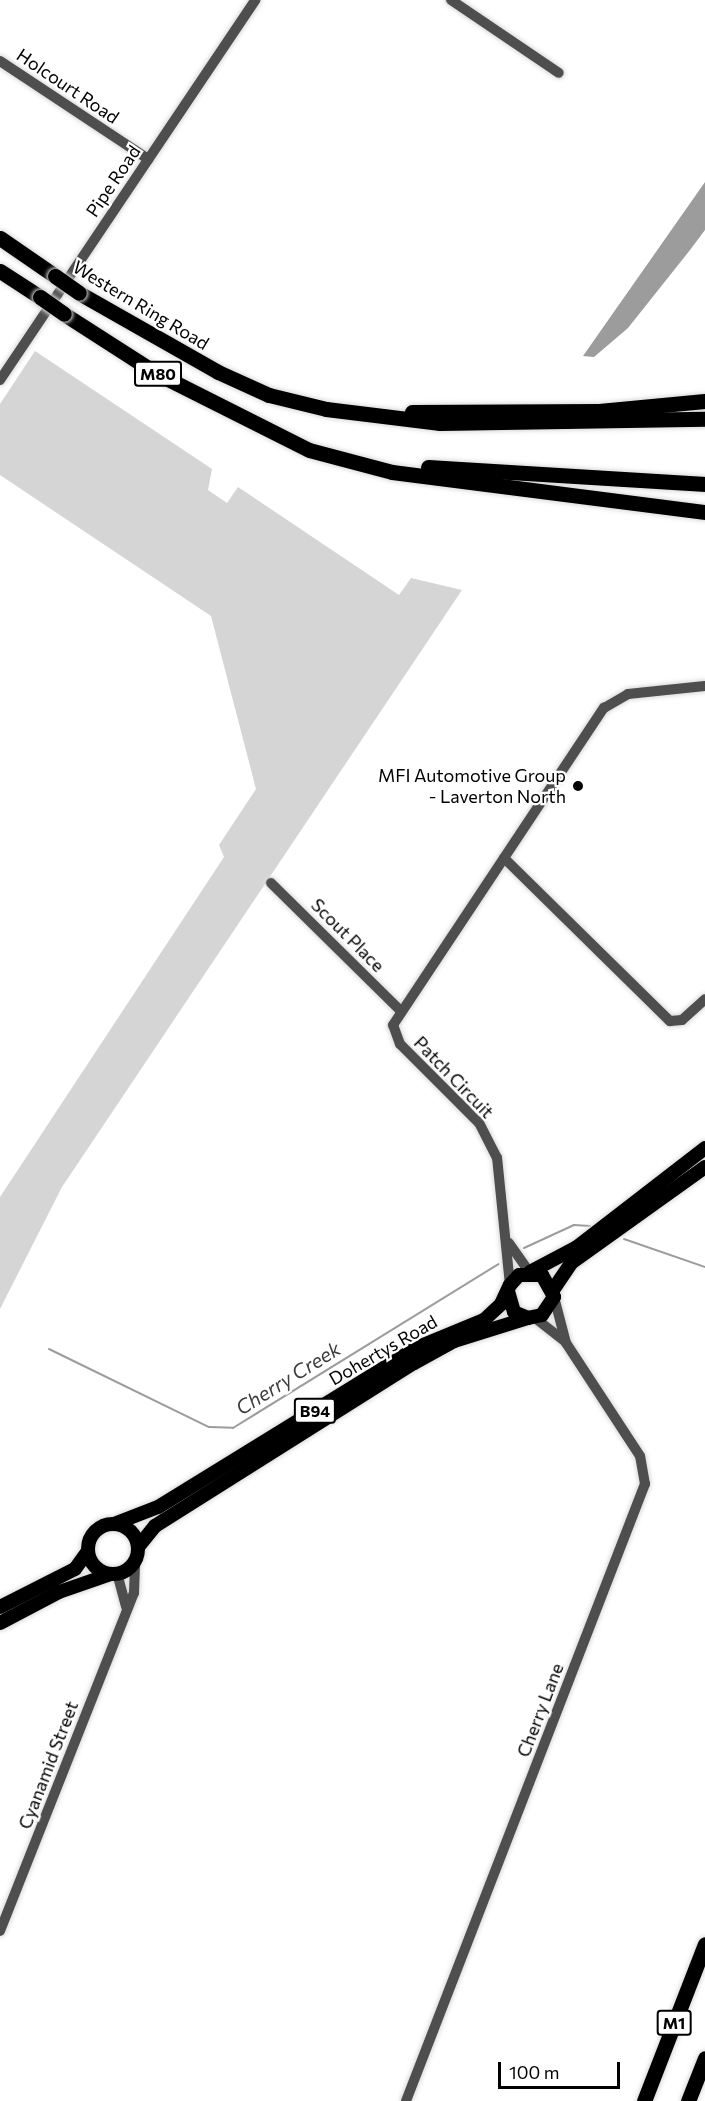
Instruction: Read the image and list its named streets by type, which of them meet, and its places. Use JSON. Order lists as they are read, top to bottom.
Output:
{
  "streets": {
    "highway": ["Western Ring Road", "M80", "M1"],
    "main road": ["Dohertys Road", "B94"],
    "street": [
      "Holcourt Road",
      "Pipe Road",
      "Scout Place",
      "Patch Circuit",
      "Cherry Lane",
      "Cyanamid Street"
    ]
  },
  "crossings": [
    ["Holcourt Road", "Pipe Road"],
    ["Scout Place", "Patch Circuit"],
    ["Patch Circuit", "Dohertys Road"],
    ["Patch Circuit", "B94"],
    ["Patch Circuit", "Cherry Lane"],
    ["Dohertys Road", "B94"],
    ["Dohertys Road", "Cherry Lane"],
    ["Dohertys Road", "Cyanamid Street"],
    ["B94", "Cherry Lane"],
    ["B94", "Cyanamid Street"]
  ],
  "water": ["Cherry Creek"],
  "places": ["MFI Automotive Group - Laverton North"],
  "scale_bar": "100 m"
}
